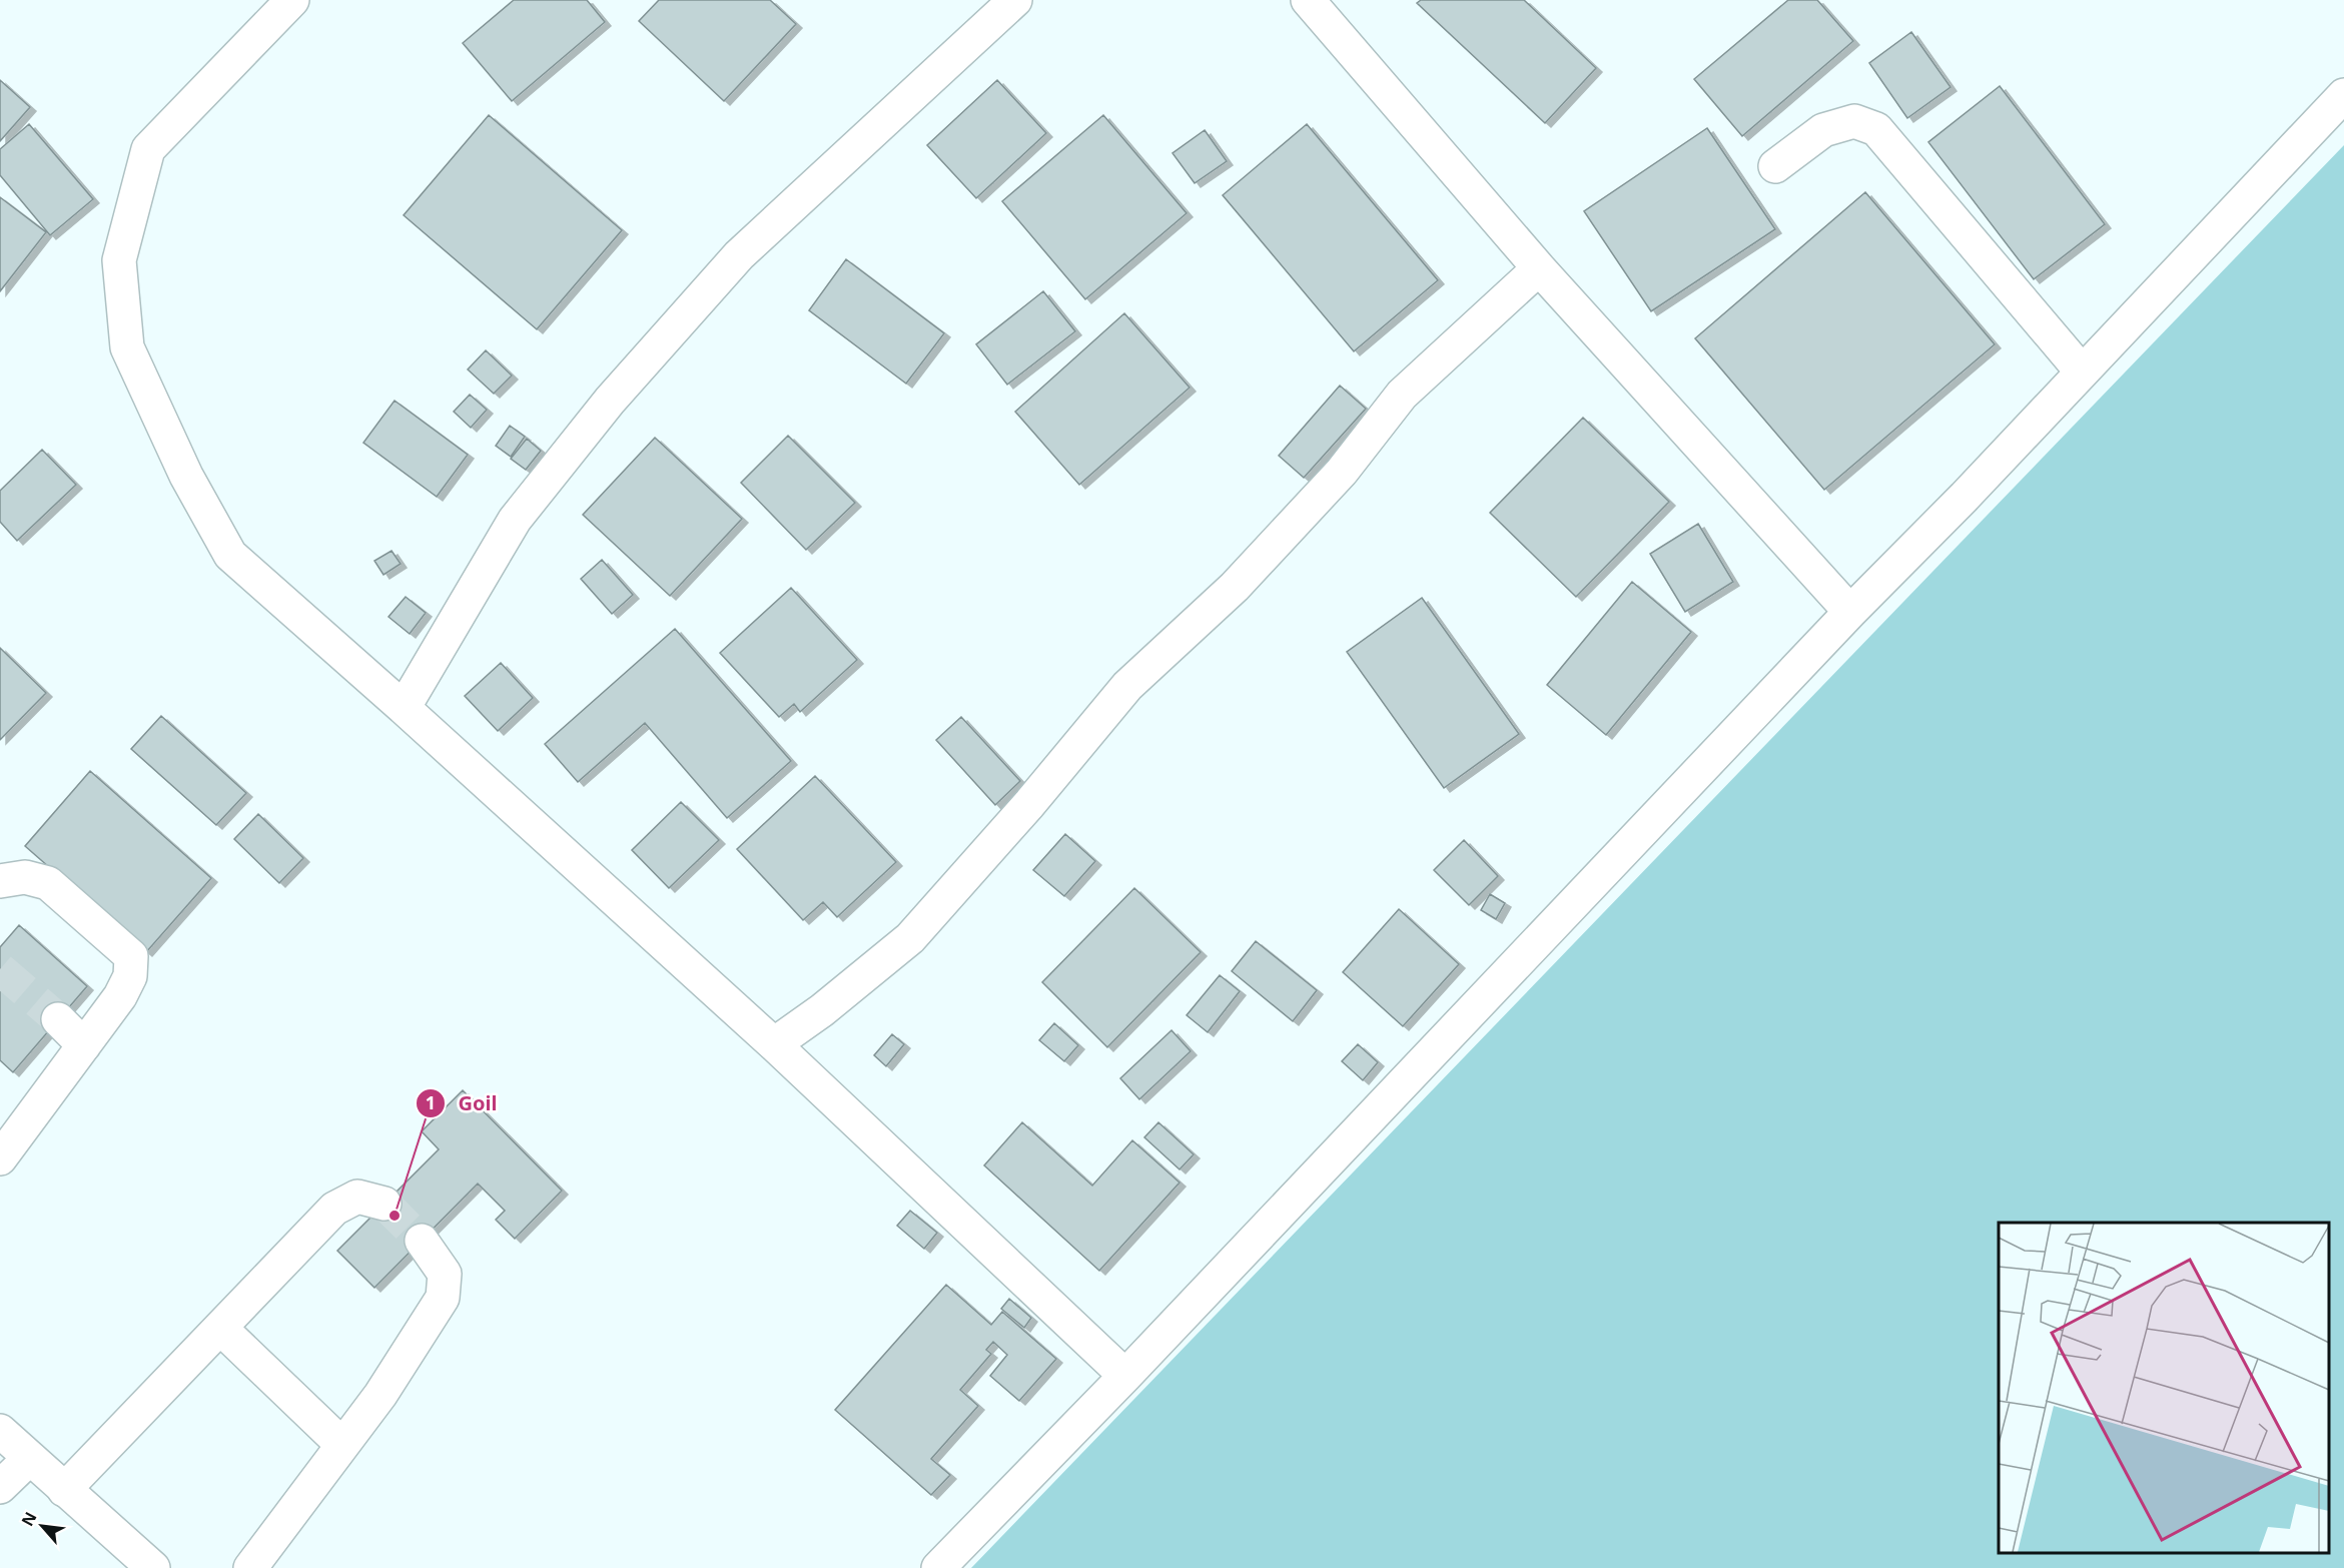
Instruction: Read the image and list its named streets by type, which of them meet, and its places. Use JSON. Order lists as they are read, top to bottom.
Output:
{
  "places": ["Goil"],
  "north": "top left"
}
